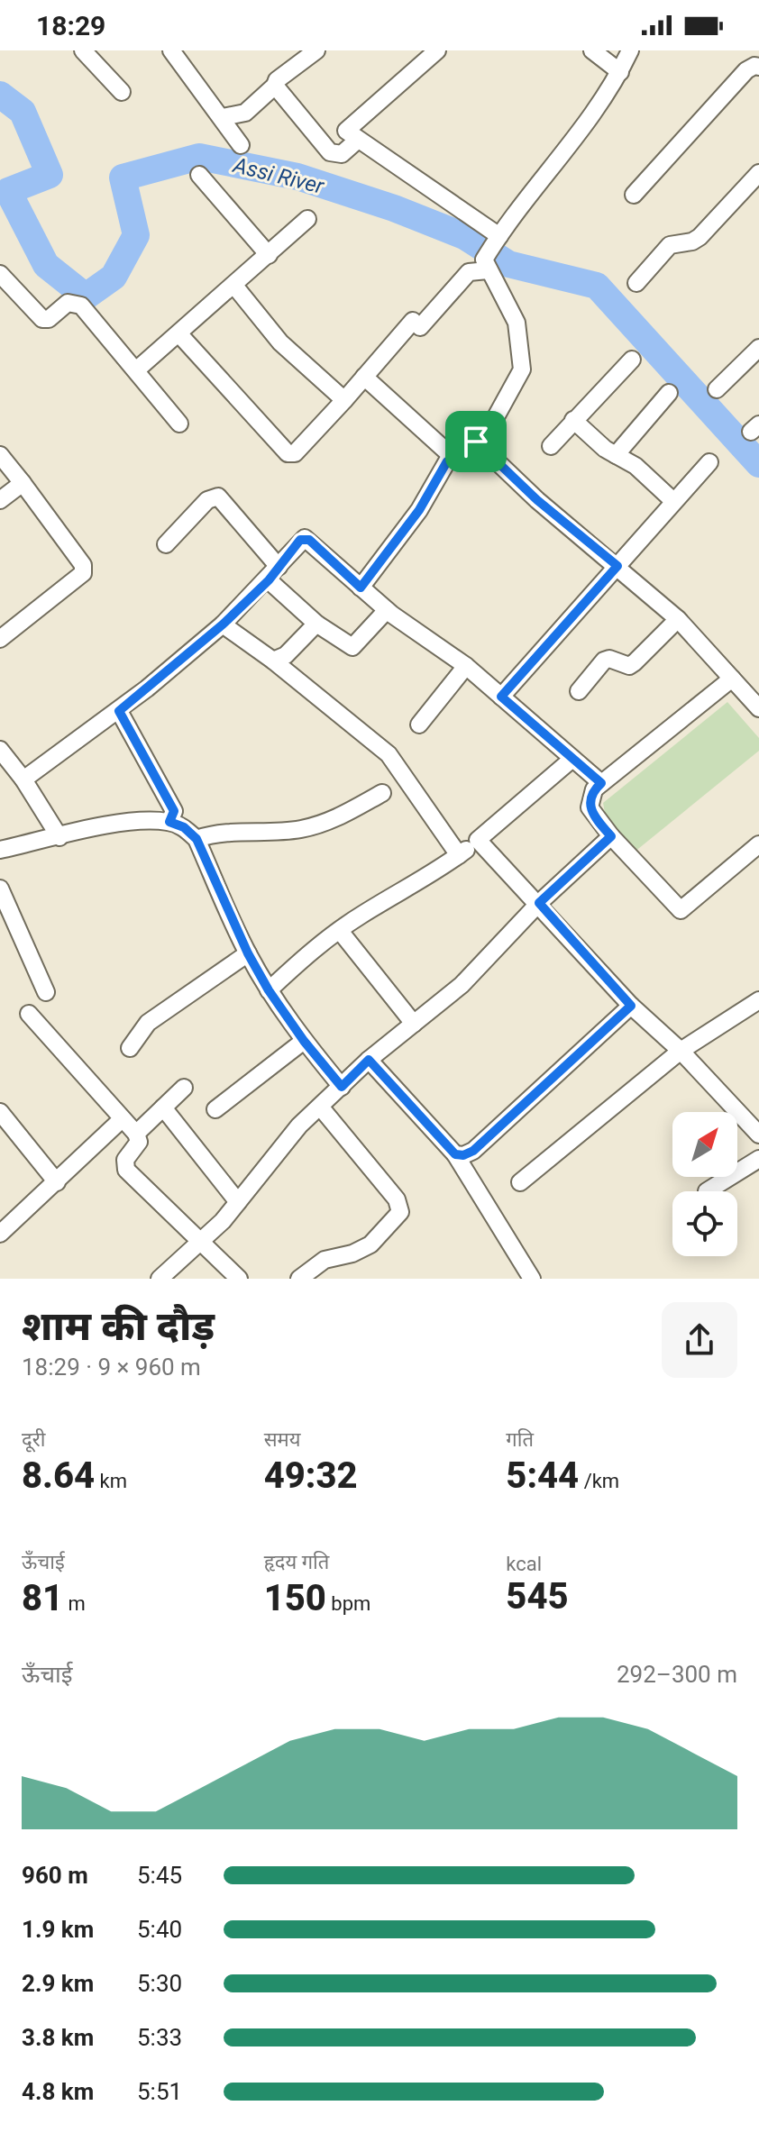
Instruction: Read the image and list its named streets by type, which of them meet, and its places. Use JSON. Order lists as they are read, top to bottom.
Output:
{
  "water": ["Assi River"],
  "north": "top right",
  "page": {
    "status": "18:29",
    "heading": ["शाम की दौड़", "18:29 · 9 × 960 m"],
    "stats": [
      ["दूरी", "8.64 km"],
      ["समय", "49:32"],
      ["गति", "5:44 /km"],
      ["ऊँचाई", "81 m"],
      ["हृदय गति", "150 bpm"],
      ["kcal", "545"]
    ],
    "chart": ["ऊँचाई", "292–300 m"],
    "list": [
      {
        "name": "960 m",
        "note": "5:45"
      },
      {
        "name": "1.9 km",
        "note": "5:40"
      },
      {
        "name": "2.9 km",
        "note": "5:30"
      },
      {
        "name": "3.8 km",
        "note": "5:33"
      },
      {
        "name": "4.8 km",
        "note": "5:51"
      }
    ]
  }
}
